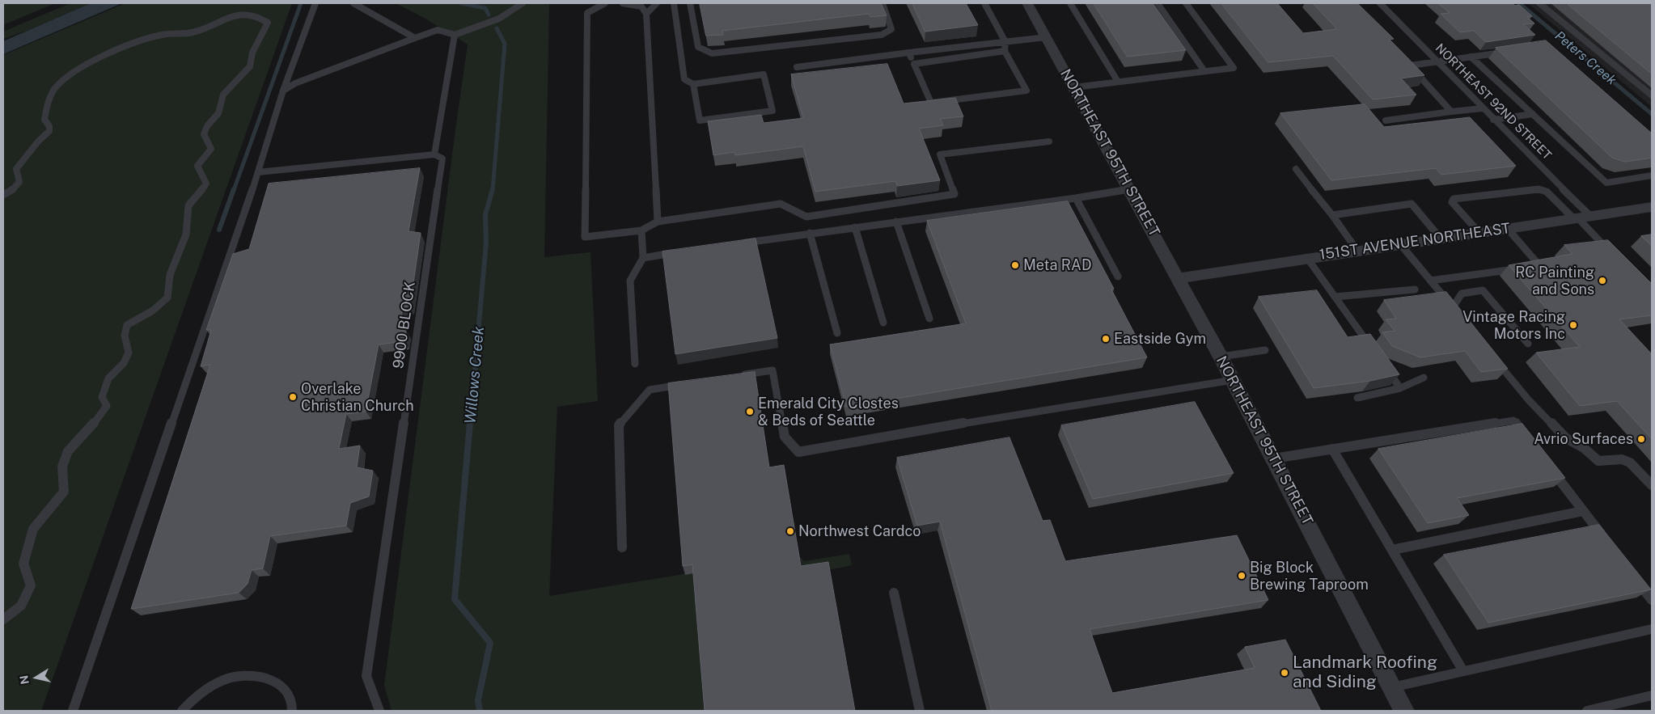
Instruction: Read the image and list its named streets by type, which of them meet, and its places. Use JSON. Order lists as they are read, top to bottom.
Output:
{
  "streets": {
    "street": ["NORTHEAST 95TH STREET", "151ST AVENUE NORTHEAST"],
    "lane": ["NORTHEAST 92ND STREET", "9900 BLOCK"]
  },
  "crossings": [
    ["NORTHEAST 92ND STREET", "151ST AVENUE NORTHEAST"],
    ["NORTHEAST 95TH STREET", "151ST AVENUE NORTHEAST"]
  ],
  "water": ["Peters Creek", "Willows Creek"],
  "places": [
    "Meta RAD",
    "RC Painting and Sons",
    "Vintage Racing Motors Inc",
    "Eastside Gym",
    "Overlake Christian Church",
    "Emerald City Clostes & Beds of Seattle",
    "Avrio Surfaces",
    "Northwest Cardco",
    "Big Block Brewing Taproom",
    "Landmark Roofing and Siding"
  ],
  "north": "left"
}
